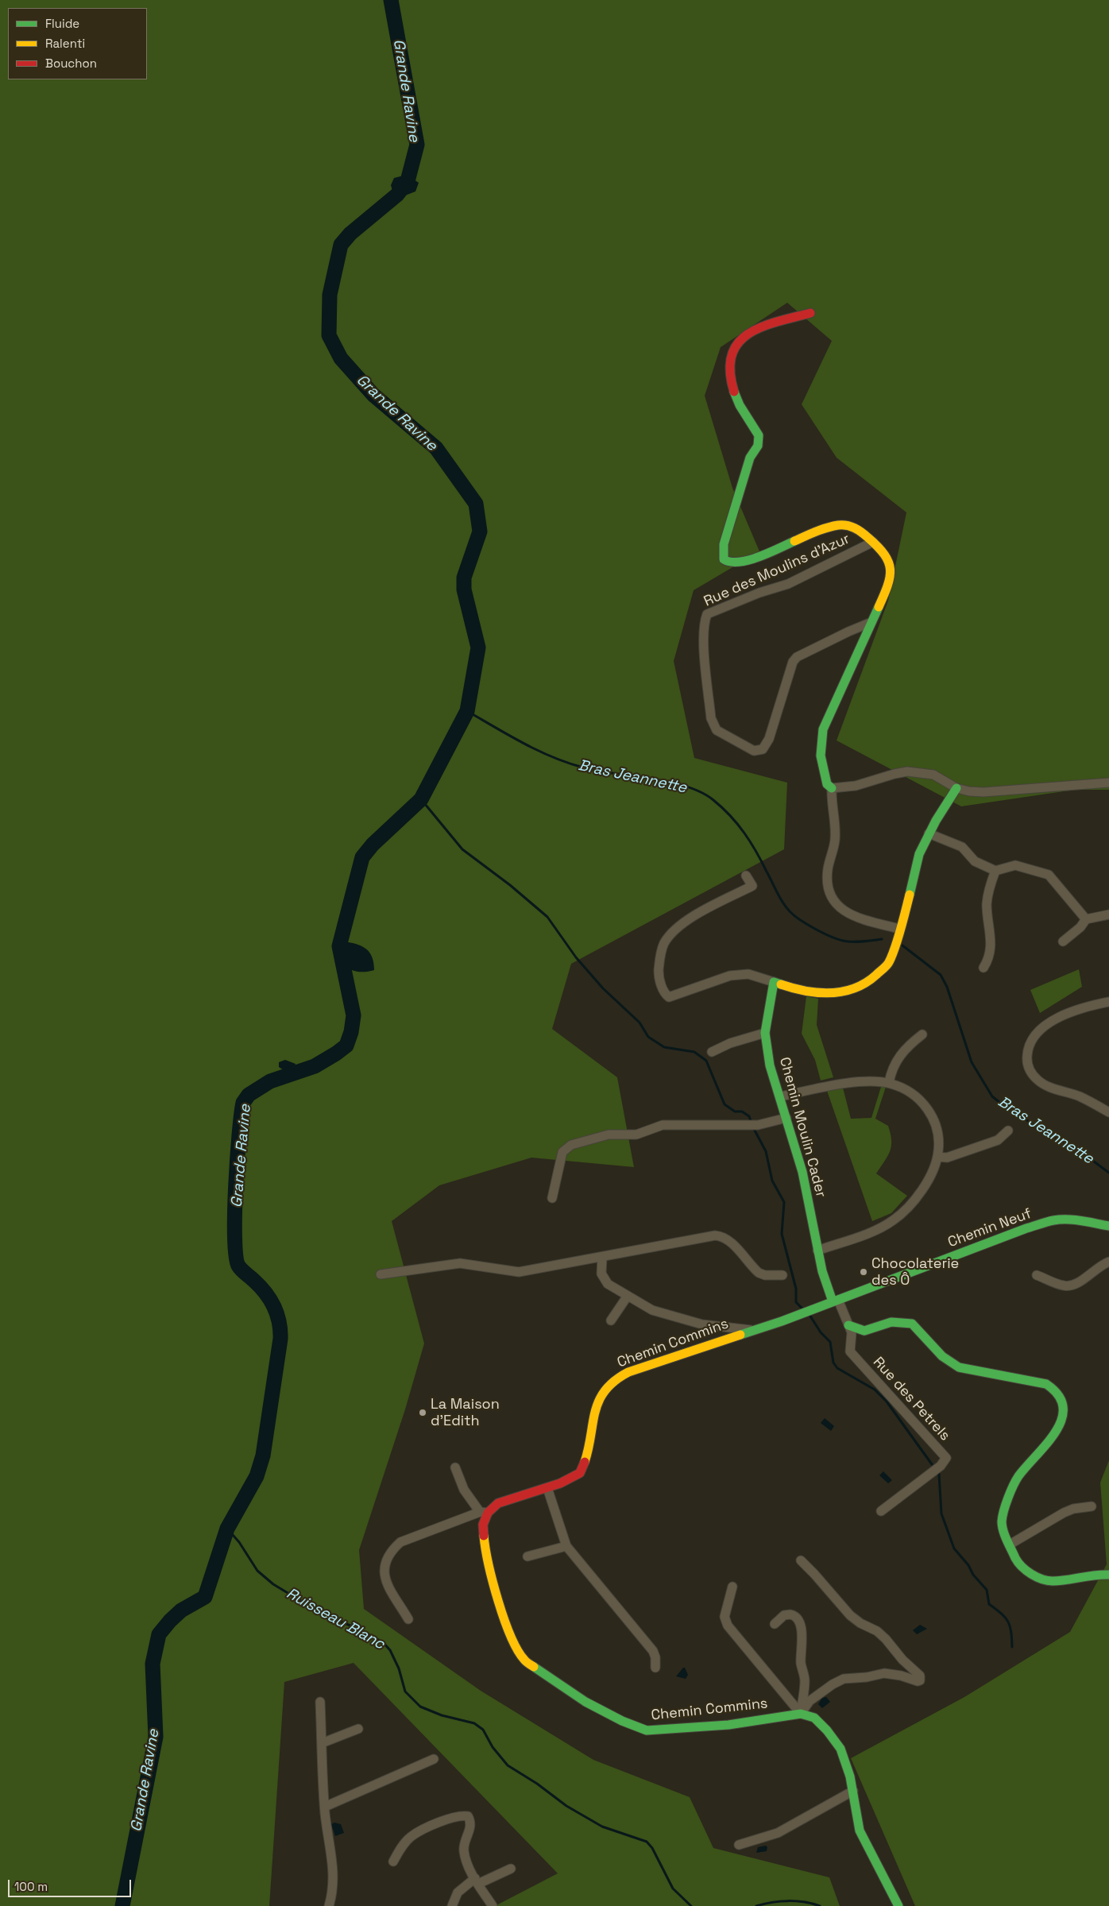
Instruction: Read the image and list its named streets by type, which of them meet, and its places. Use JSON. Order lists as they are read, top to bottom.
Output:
{
  "streets": {
    "street": [
      "Rue des Moulins d'Azur",
      "Chemin Moulin Cader",
      "Chemin Neuf",
      "Chemin Commins",
      "Rue des Petrels"
    ]
  },
  "crossings": [
    ["Chemin Moulin Cader", "Chemin Neuf"],
    ["Chemin Moulin Cader", "Rue des Petrels"],
    ["Chemin Neuf", "Chemin Commins"],
    ["Chemin Neuf", "Rue des Petrels"]
  ],
  "water": ["Grande Ravine", "Bras Jeannette", "Ruisseau Blanc"],
  "places": ["Chocolaterie des Ô", "La Maison d'Edith"],
  "legend": ["Fluide", "Ralenti", "Bouchon"],
  "scale_bar": "100 m"
}
